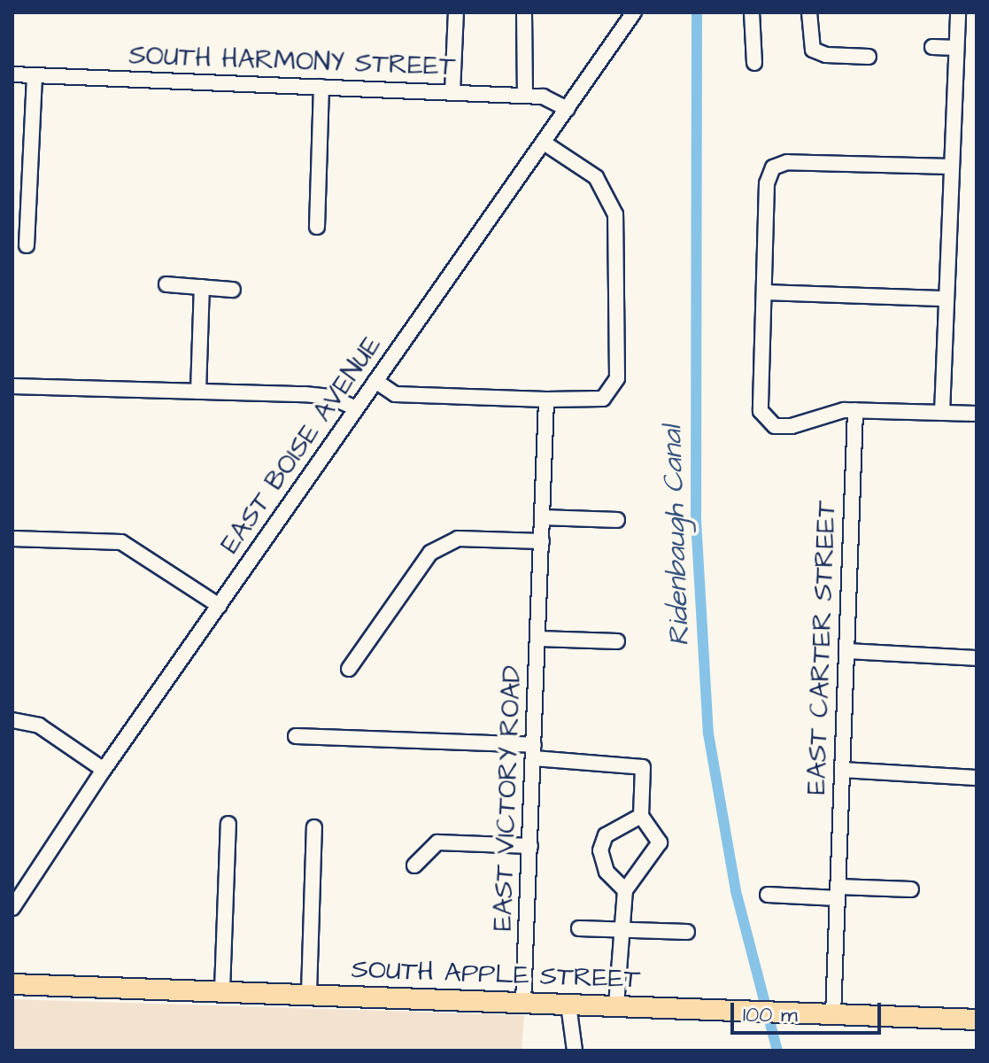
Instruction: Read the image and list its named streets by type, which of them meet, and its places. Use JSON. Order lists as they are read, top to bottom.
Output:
{
  "streets": {
    "main road": ["SOUTH APPLE STREET"],
    "street": [
      "SOUTH HARMONY STREET",
      "EAST BOISE AVENUE",
      "EAST CARTER STREET",
      "EAST VICTORY ROAD"
    ]
  },
  "crossings": [
    ["SOUTH HARMONY STREET", "EAST BOISE AVENUE"],
    ["EAST CARTER STREET", "SOUTH APPLE STREET"],
    ["EAST VICTORY ROAD", "SOUTH APPLE STREET"]
  ],
  "water": ["Ridenbaugh Canal"],
  "scale_bar": "100 m"
}
